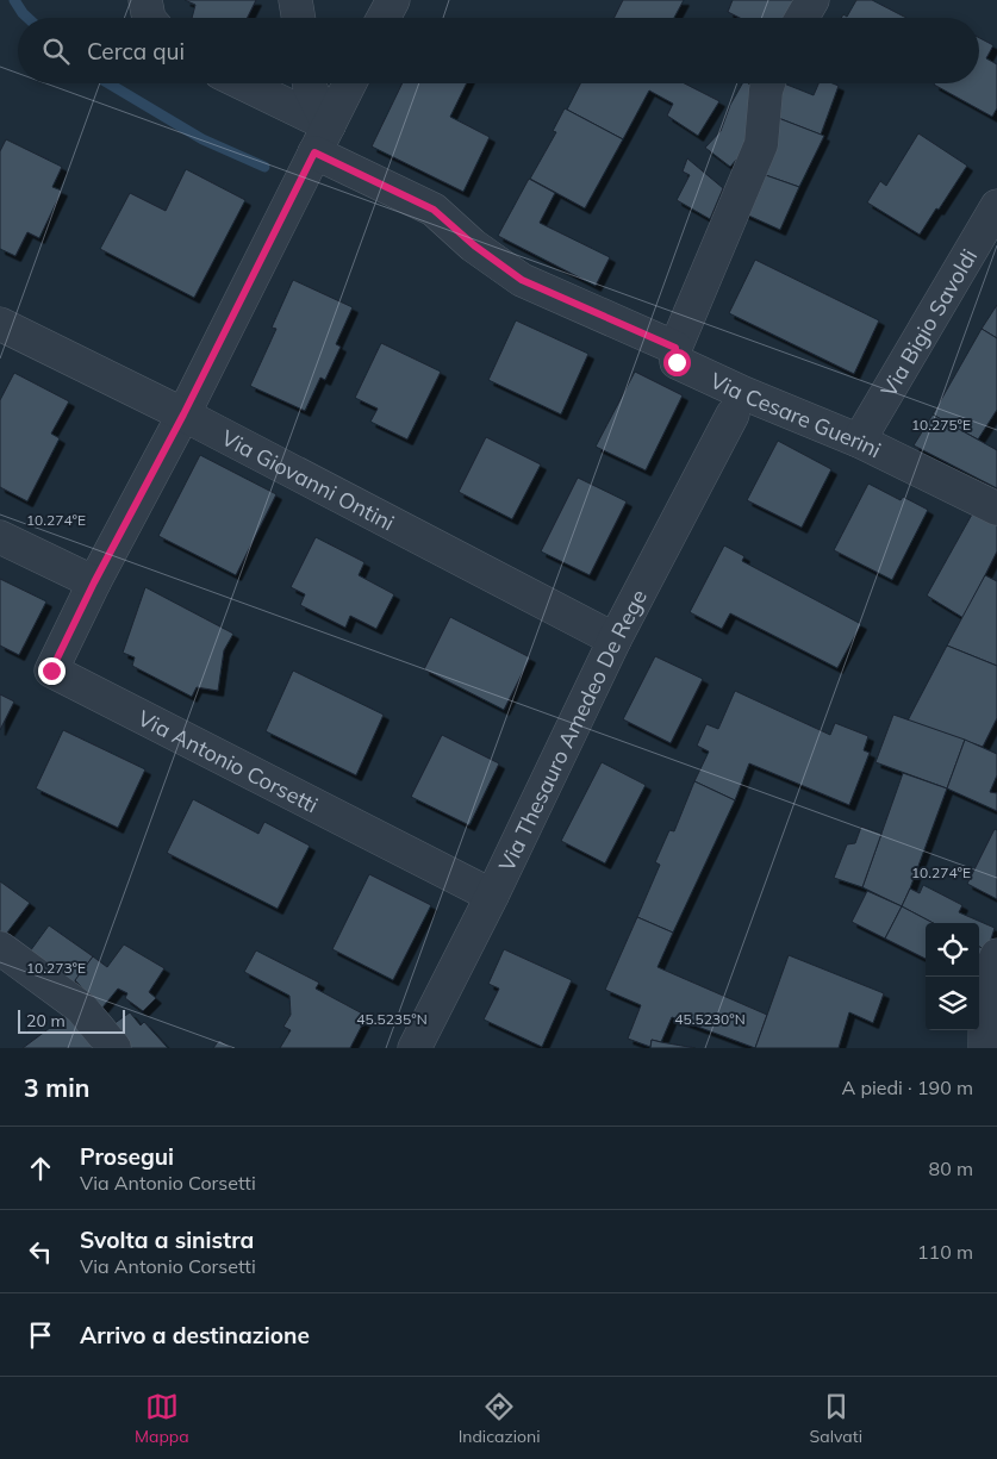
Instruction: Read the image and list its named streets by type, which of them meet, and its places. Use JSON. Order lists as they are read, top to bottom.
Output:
{
  "streets": {
    "street": [
      "Via Bigio Savoldi",
      "Via Cesare Guerini",
      "Via Giovanni Ontini",
      "Via Thesauro Amedeo De Rege",
      "Via Antonio Corsetti"
    ]
  },
  "crossings": [
    ["Via Bigio Savoldi", "Via Cesare Guerini"],
    ["Via Giovanni Ontini", "Via Thesauro Amedeo De Rege"],
    ["Via Giovanni Ontini", "Via Antonio Corsetti"],
    ["Via Thesauro Amedeo De Rege", "Via Antonio Corsetti"]
  ],
  "scale_bar": "20 m",
  "page": {
    "search": "Cerca qui",
    "scale": "20 m",
    "heading": ["3 min", "A piedi · 190 m"],
    "list": [
      ["Prosegui", "Via Antonio Corsetti", "80 m"],
      ["Svolta a sinistra", "Via Antonio Corsetti", "110 m"],
      "Arrivo a destinazione"
    ],
    "nav": ["Mappa", "Indicazioni", "Salvati"]
  },
  "coordinates": [
    "10.275°E",
    "10.274°E",
    "10.273°E",
    "45.5235°N",
    "45.5230°N"
  ]
}
